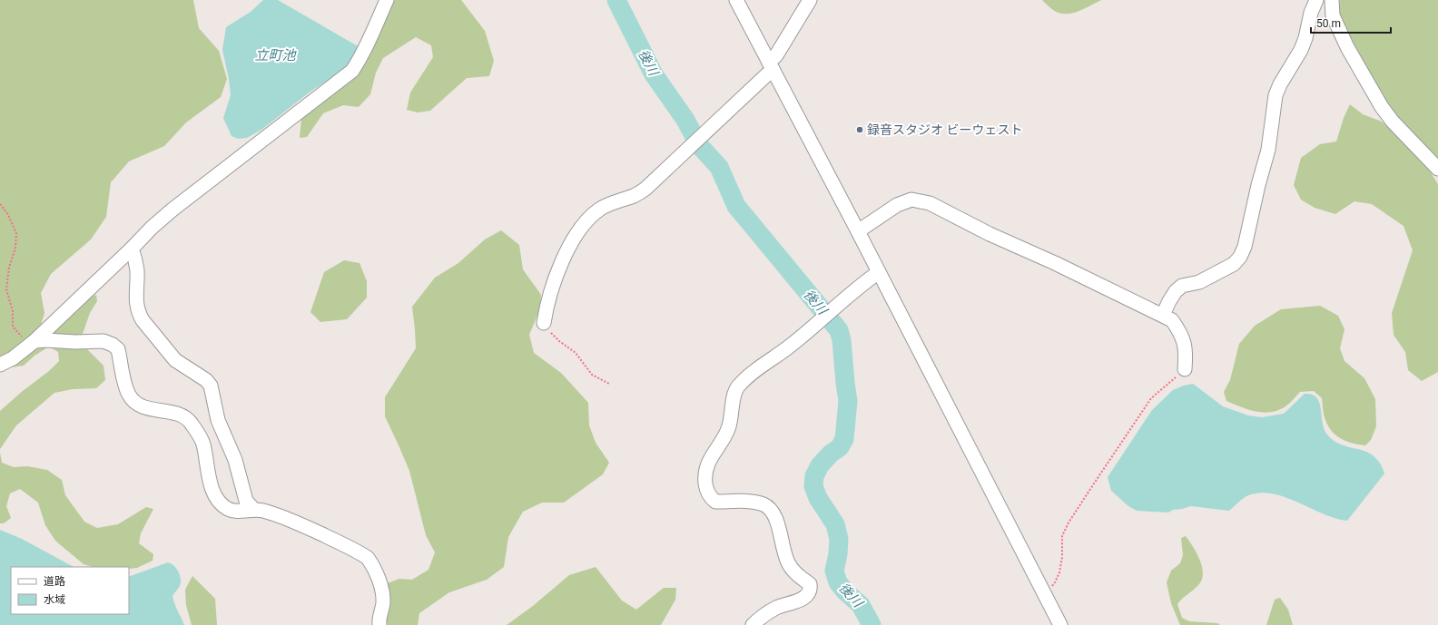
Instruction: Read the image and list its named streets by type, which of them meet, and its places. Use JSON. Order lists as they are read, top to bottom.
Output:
{
  "water": ["立町池", "後川"],
  "places": ["録音スタジオ ビーウェスト"],
  "legend": ["道路", "水域"],
  "scale_bar": "50 m"
}
